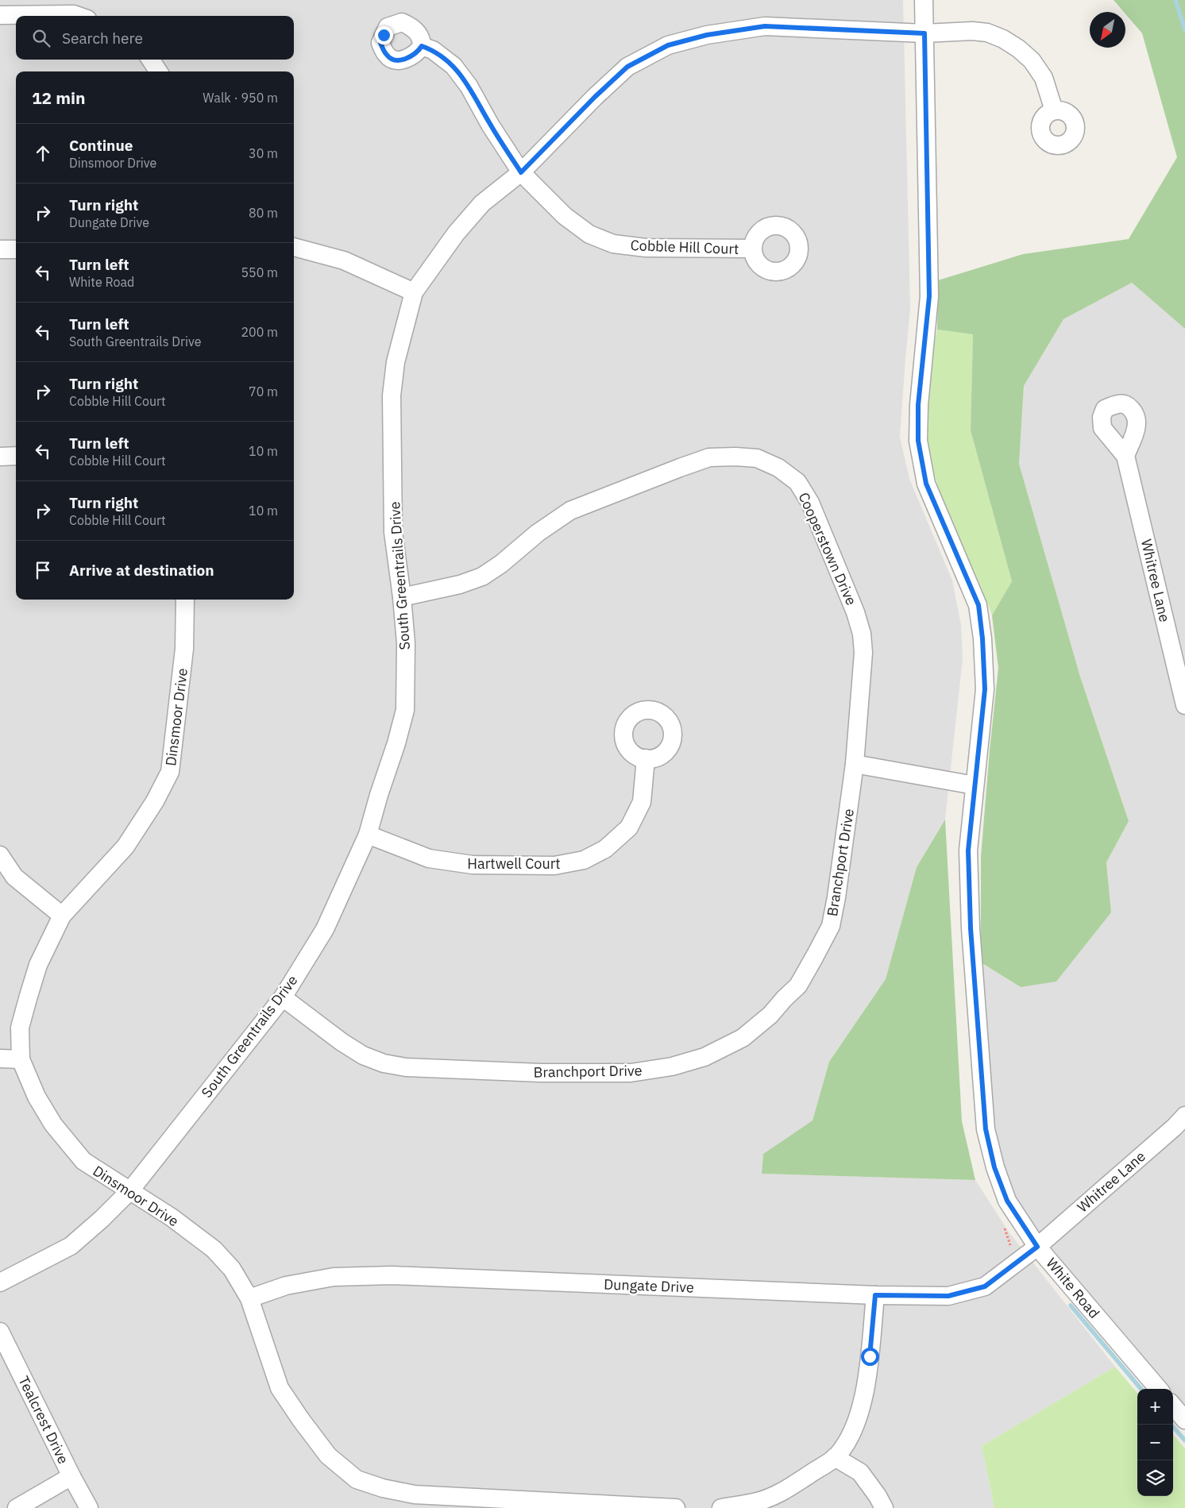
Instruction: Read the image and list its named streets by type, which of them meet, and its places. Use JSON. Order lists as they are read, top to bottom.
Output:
{
  "streets": {
    "street": [
      "Cobble Hill Court",
      "Cooperstown Drive",
      "South Greentrails Drive",
      "Whitree Lane",
      "Dinsmoor Drive",
      "Branchport Drive",
      "Hartwell Court",
      "Dungate Drive",
      "White Road",
      "Tealcrest Drive"
    ]
  },
  "crossings": [
    ["Cobble Hill Court", "South Greentrails Drive"],
    ["Cooperstown Drive", "South Greentrails Drive"],
    ["Cooperstown Drive", "Branchport Drive"],
    ["South Greentrails Drive", "Dinsmoor Drive"],
    ["South Greentrails Drive", "Branchport Drive"],
    ["South Greentrails Drive", "Hartwell Court"],
    ["South Greentrails Drive", "White Road"],
    ["Whitree Lane", "Dungate Drive"],
    ["Whitree Lane", "White Road"],
    ["Dinsmoor Drive", "Dungate Drive"],
    ["Dungate Drive", "White Road"]
  ],
  "north": "bottom left",
  "page": {
    "search": "Search here",
    "heading": ["12 min", "Walk · 950 m"],
    "list": [
      ["Continue", "Dinsmoor Drive", "30 m"],
      ["Turn right", "Dungate Drive", "80 m"],
      ["Turn left", "White Road", "550 m"],
      ["Turn left", "South Greentrails Drive", "200 m"],
      ["Turn right", "Cobble Hill Court", "70 m"],
      ["Turn left", "Cobble Hill Court", "10 m"],
      ["Turn right", "Cobble Hill Court", "10 m"],
      "Arrive at destination"
    ],
    "map_buttons": ["+", "−"]
  }
}
